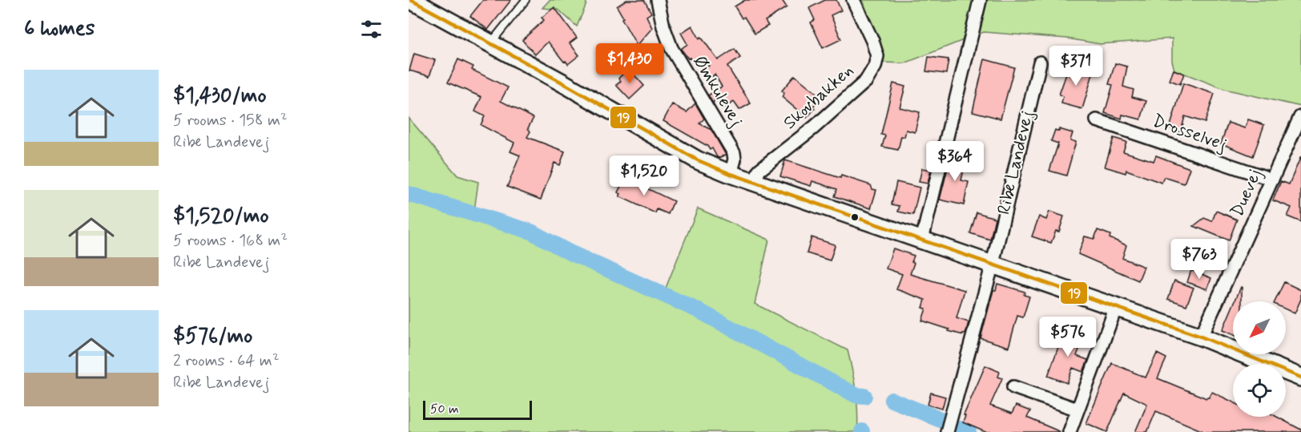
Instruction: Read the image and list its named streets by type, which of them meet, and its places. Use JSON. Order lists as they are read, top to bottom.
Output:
{
  "streets": {
    "street": [
      "Ømkulevej",
      "Skovbakken",
      "Drosselvej",
      "Ribe Landevej",
      "Duevej"
    ]
  },
  "crossings": [
    ["Drosselvej", "Duevej"]
  ],
  "lines": ["transit line 19"],
  "scale_bar": "50 m",
  "north": "bottom left",
  "page": {
    "heading": "6 homes",
    "price": [
      "$1,430",
      "$371",
      "$364",
      "$1,520",
      "$763",
      "$576"
    ],
    "list": [
      {
        "name": "$1,430/mo",
        "note": "5 rooms · 158 m² · Ribe Landevej"
      },
      {
        "name": "$1,520/mo",
        "note": "5 rooms · 168 m² · Ribe Landevej"
      },
      {
        "name": "$576/mo",
        "note": "2 rooms · 64 m² · Ribe Landevej"
      }
    ],
    "scale": "50 m"
  }
}
